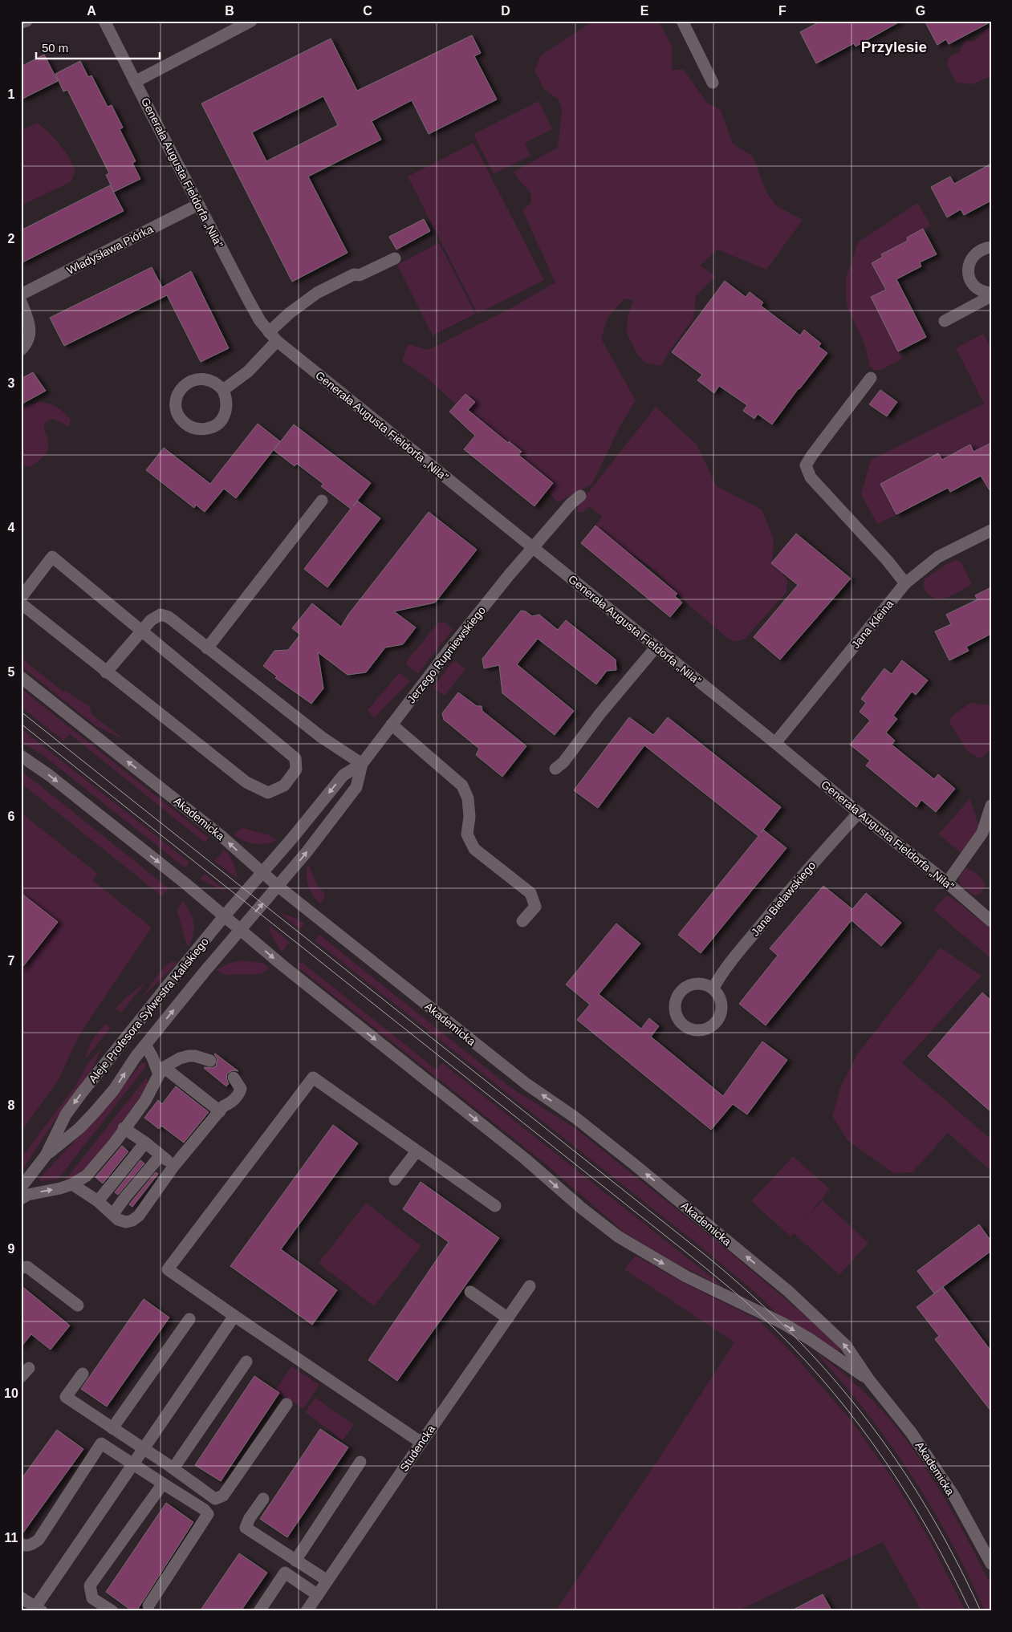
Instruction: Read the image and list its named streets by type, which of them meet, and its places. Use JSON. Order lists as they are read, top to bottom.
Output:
{
  "streets": {
    "street": [
      "Generała Augusta Fieldorfa „Nila”",
      "Władysława Piórka",
      "Jana Kleina",
      "Jerzego Rupniewskiego",
      "Akademicka",
      "Jana Bielawskiego",
      "Aleje Profesora Sylwestra Kaliskiego",
      "Studencka"
    ]
  },
  "crossings": [
    ["Generała Augusta Fieldorfa „Nila”", "Władysława Piórka"],
    ["Generała Augusta Fieldorfa „Nila”", "Jana Kleina"],
    ["Generała Augusta Fieldorfa „Nila”", "Jerzego Rupniewskiego"],
    ["Generała Augusta Fieldorfa „Nila”", "Jana Bielawskiego"],
    ["Jerzego Rupniewskiego", "Akademicka"],
    ["Jerzego Rupniewskiego", "Aleje Profesora Sylwestra Kaliskiego"],
    ["Akademicka", "Aleje Profesora Sylwestra Kaliskiego"]
  ],
  "districts": ["Przylesie"],
  "scale_bar": "50 m",
  "grid": {
    "columns": [
      "A",
      "B",
      "C",
      "D",
      "E",
      "F",
      "G"
    ],
    "rows": [
      "1",
      "2",
      "3",
      "4",
      "5",
      "6",
      "7",
      "8",
      "9",
      "10",
      "11"
    ]
  }
}
